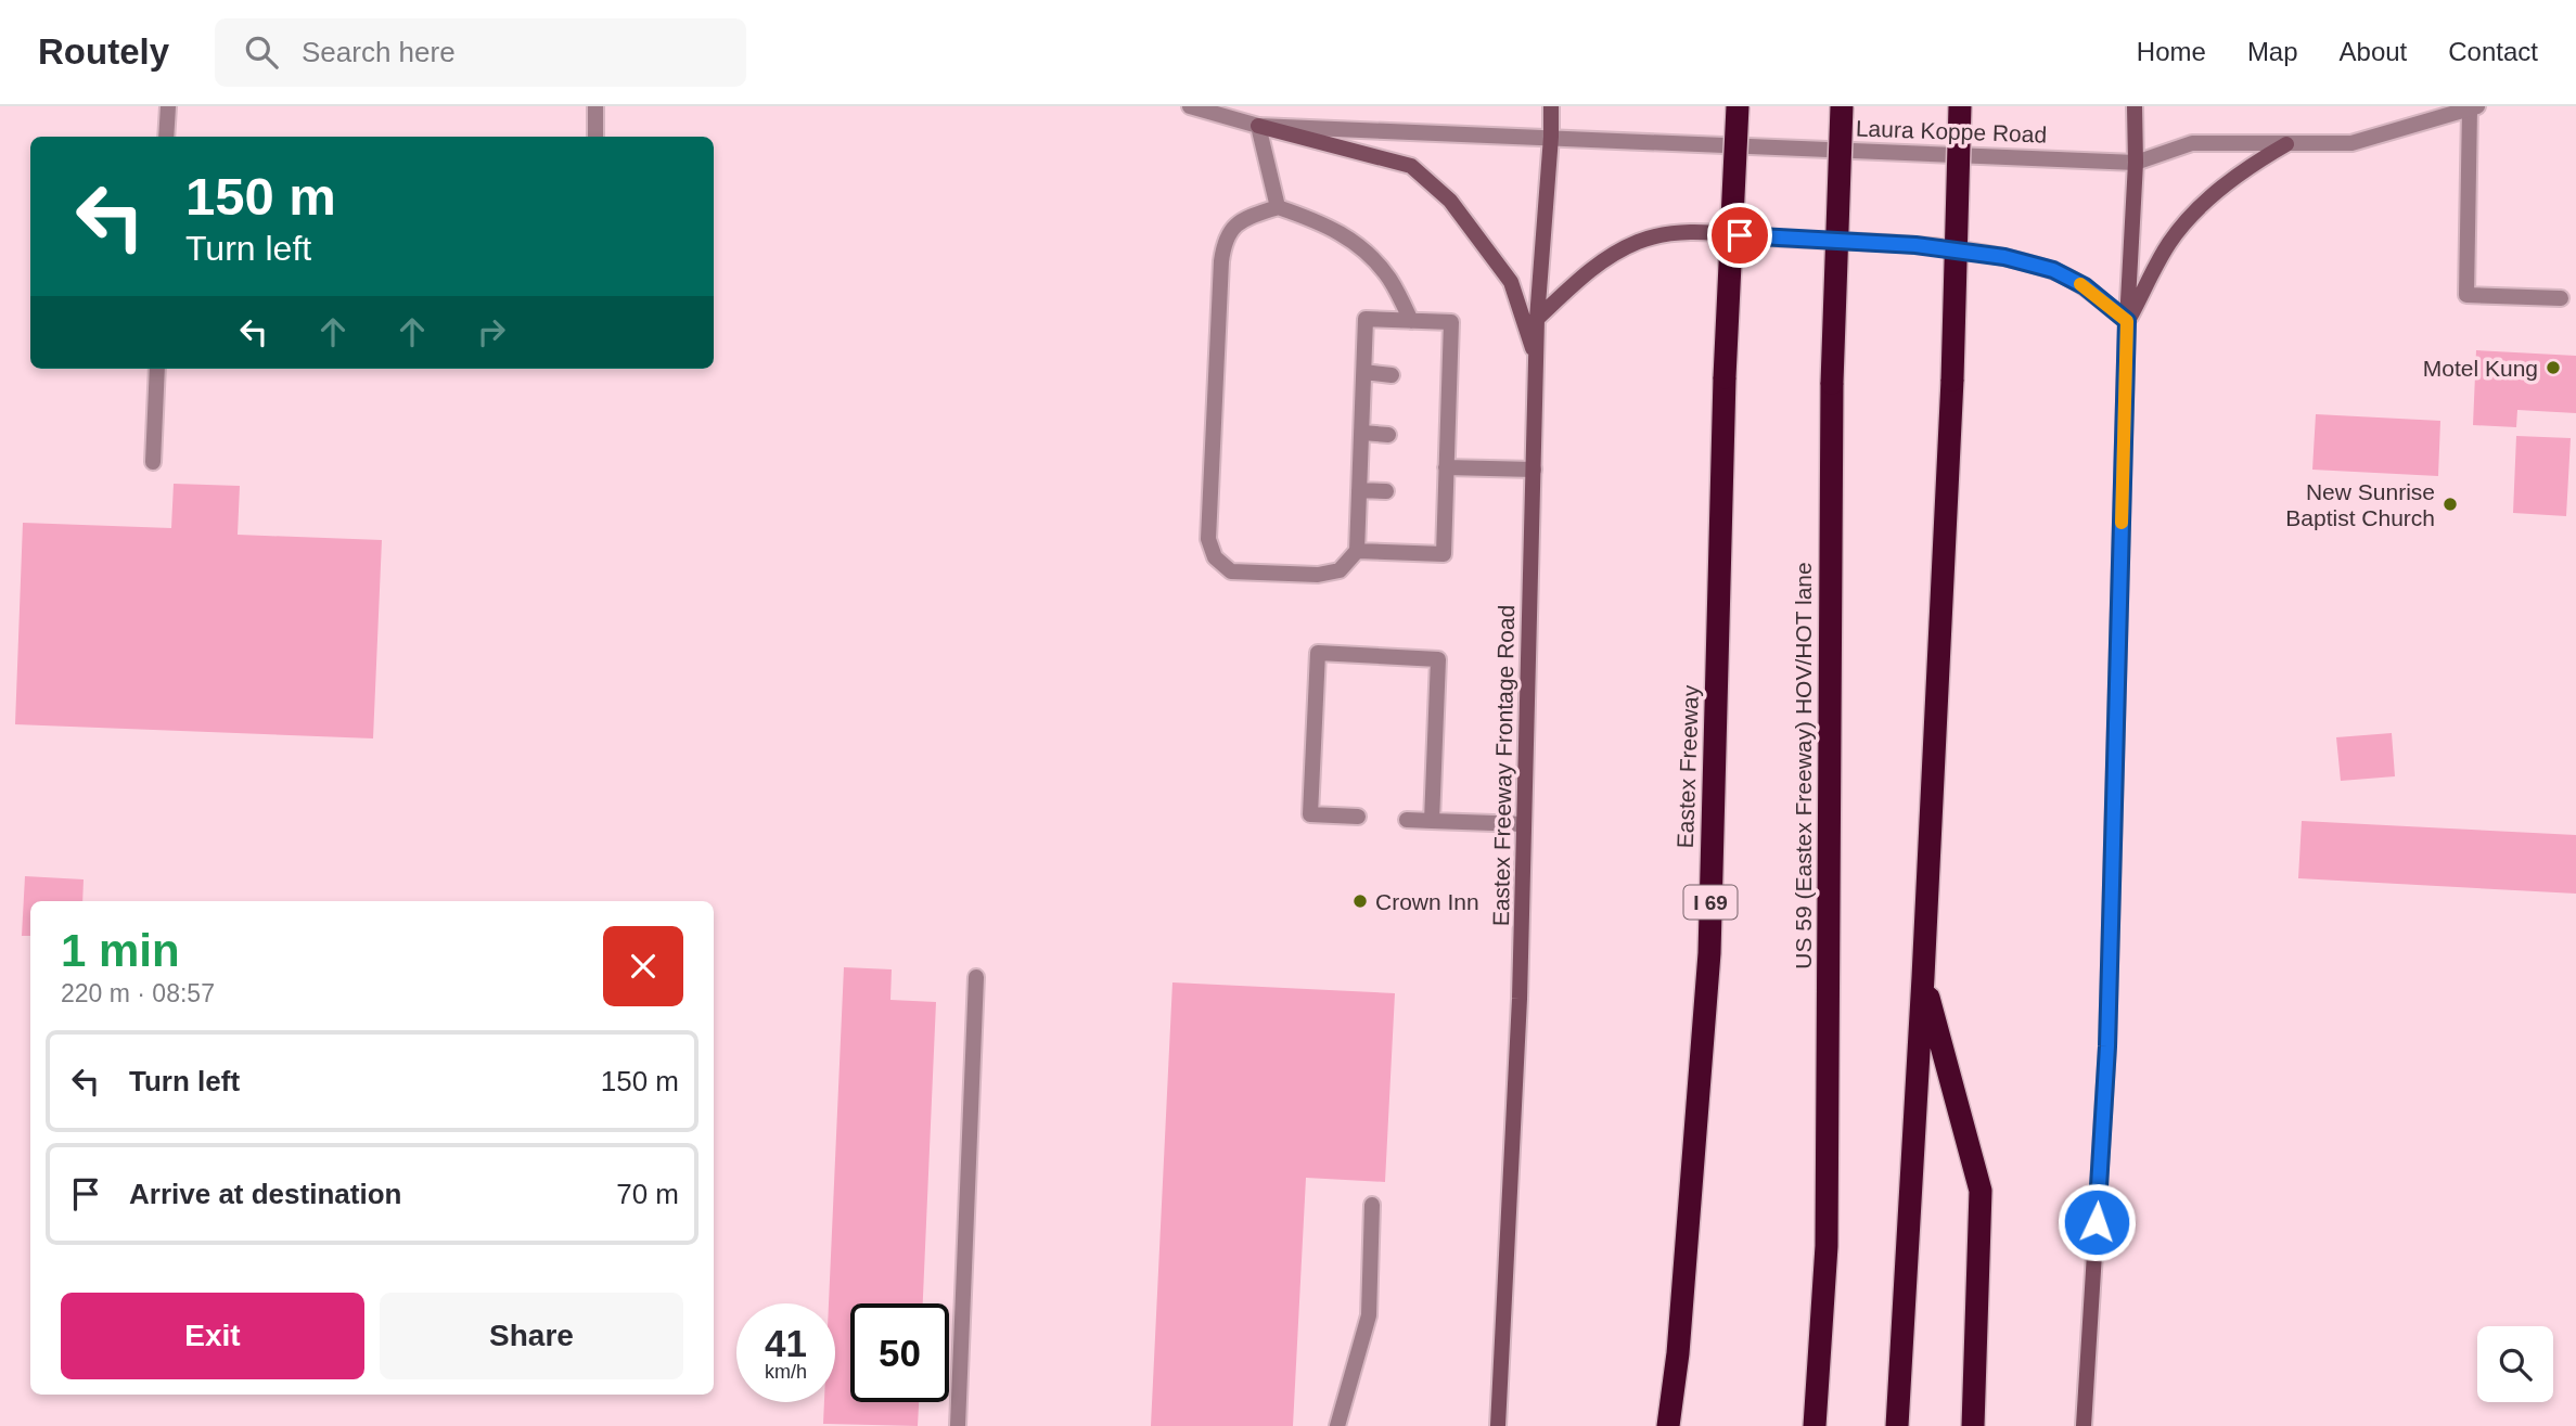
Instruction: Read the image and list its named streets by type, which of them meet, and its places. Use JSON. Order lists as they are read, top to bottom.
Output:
{
  "streets": {
    "highway": ["US 59 (Eastex Freeway) HOV/HOT lane", "Eastex Freeway", "I 69"],
    "main road": ["Eastex Freeway Frontage Road"],
    "street": ["Laura Koppe Road"]
  },
  "crossings": [
    ["Laura Koppe Road", "Eastex Freeway Frontage Road"]
  ],
  "places": ["Motel Kung", "New Sunrise Baptist Church", "Crown Inn"],
  "page": {
    "header": "Routely",
    "search": "Search here",
    "nav": [
      "Home",
      "Map",
      "About",
      "Contact"
    ],
    "turn": ["150 m", "Turn left"],
    "heading": ["1 min", "220 m · 08:57"],
    "list": [
      {
        "name": "Turn left",
        "value": "150 m"
      },
      {
        "name": "Arrive at destination",
        "value": "70 m"
      }
    ],
    "buttons": ["Exit", "Share"],
    "speed": "41 km/h",
    "limit": "50"
  }
}
